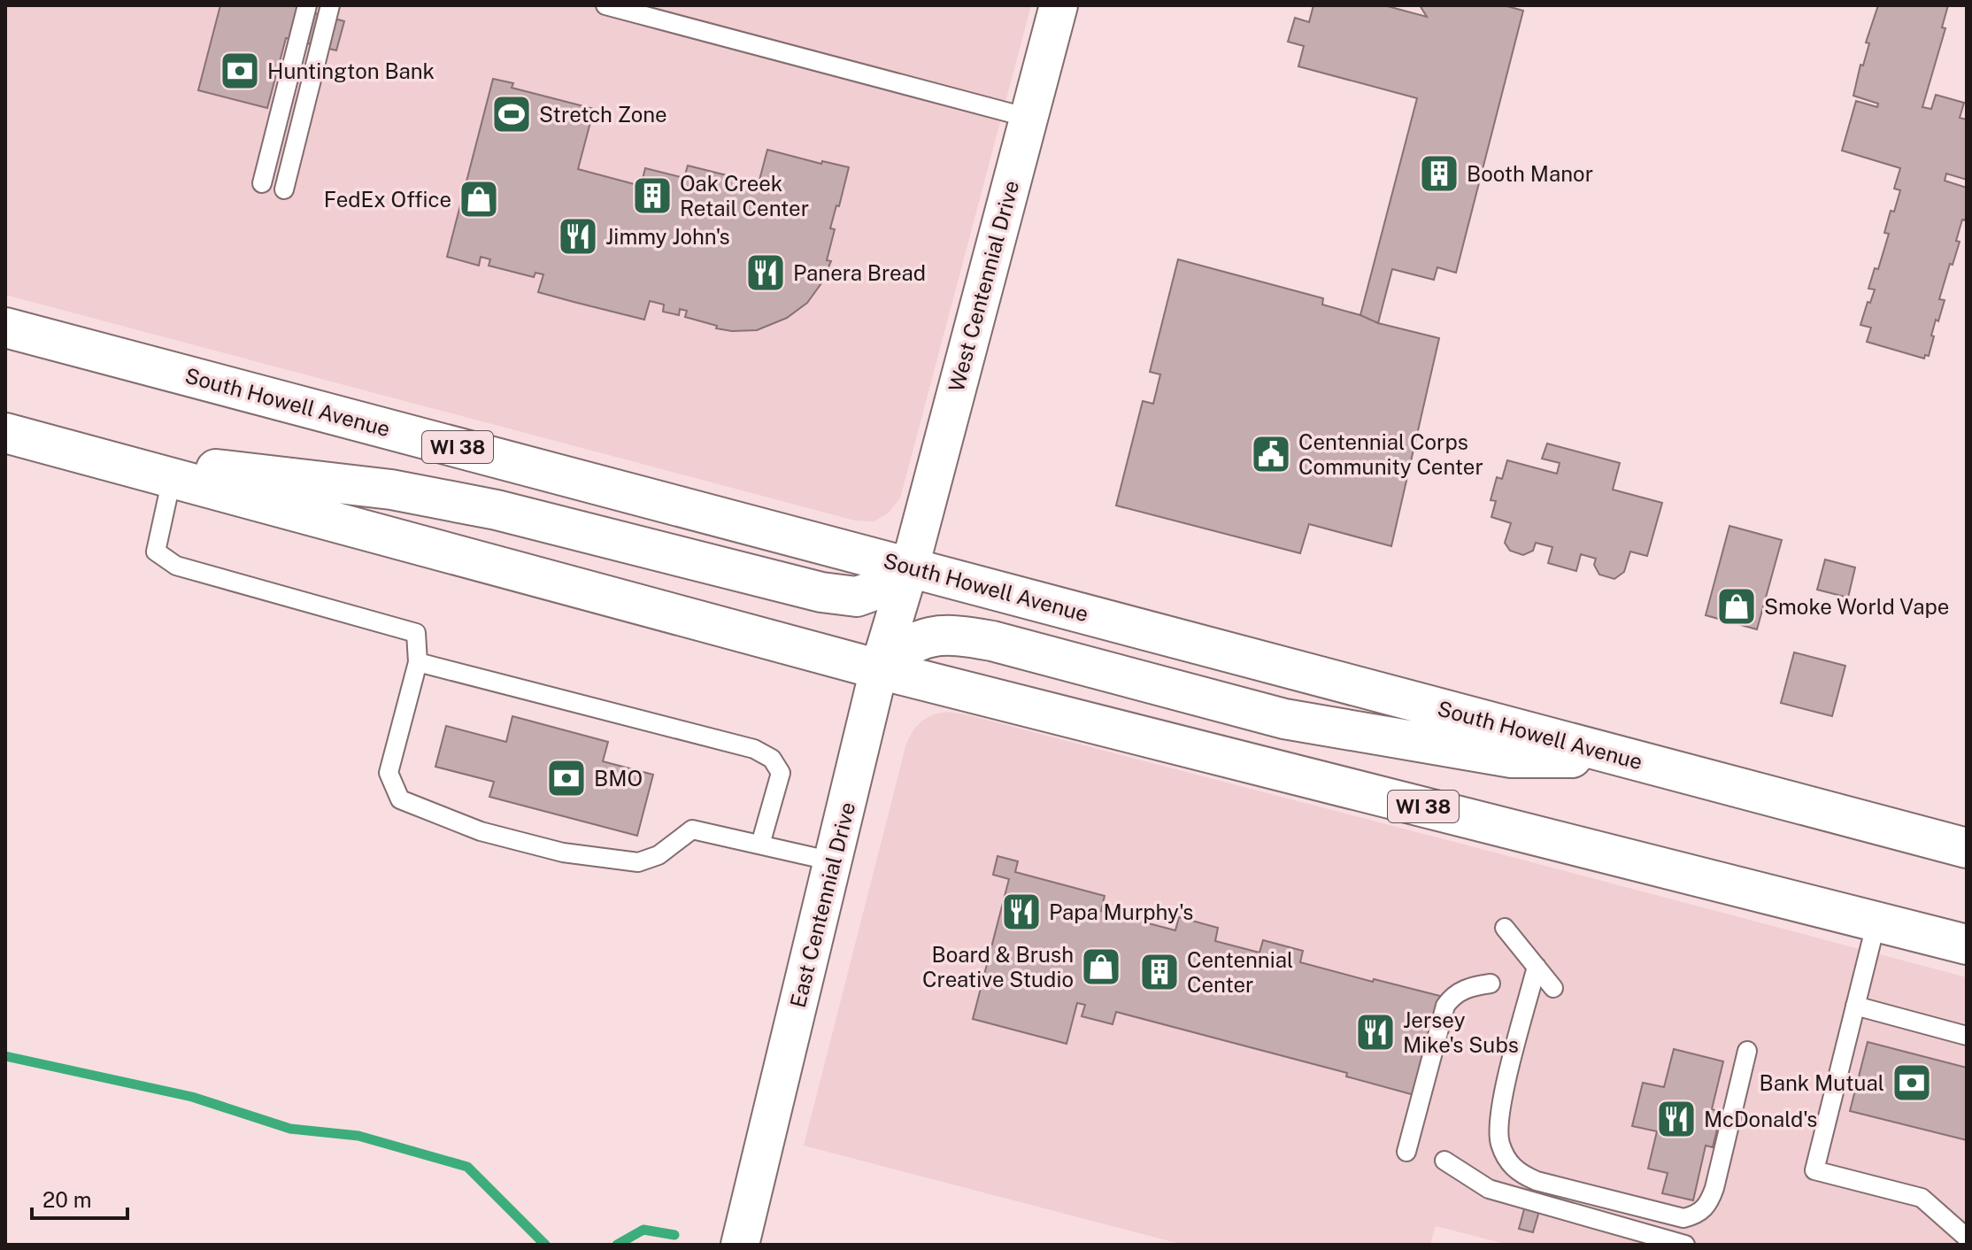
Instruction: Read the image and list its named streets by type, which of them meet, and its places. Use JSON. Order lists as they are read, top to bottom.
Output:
{
  "streets": {
    "main road": ["South Howell Avenue", "WI 38"],
    "street": ["West Centennial Drive", "East Centennial Drive"]
  },
  "crossings": [
    ["West Centennial Drive", "South Howell Avenue"],
    ["West Centennial Drive", "East Centennial Drive"],
    ["South Howell Avenue", "East Centennial Drive"],
    ["WI 38", "East Centennial Drive"]
  ],
  "places": {
    "bank": ["Huntington Bank", "BMO", "Bank Mutual"],
    "sports": ["Stretch Zone"],
    "building": ["Booth Manor", "Oak Creek Retail Center", "Centennial Center"],
    "shop": ["FedEx Office", "Smoke World Vape", "Board & Brush Creative Studio"],
    "restaurant": [
      "Jimmy John's",
      "Panera Bread",
      "Papa Murphy's",
      "Jersey Mike's Subs",
      "McDonald's"
    ],
    "public building": ["Centennial Corps Community Center"]
  },
  "scale_bar": "20 m"
}
